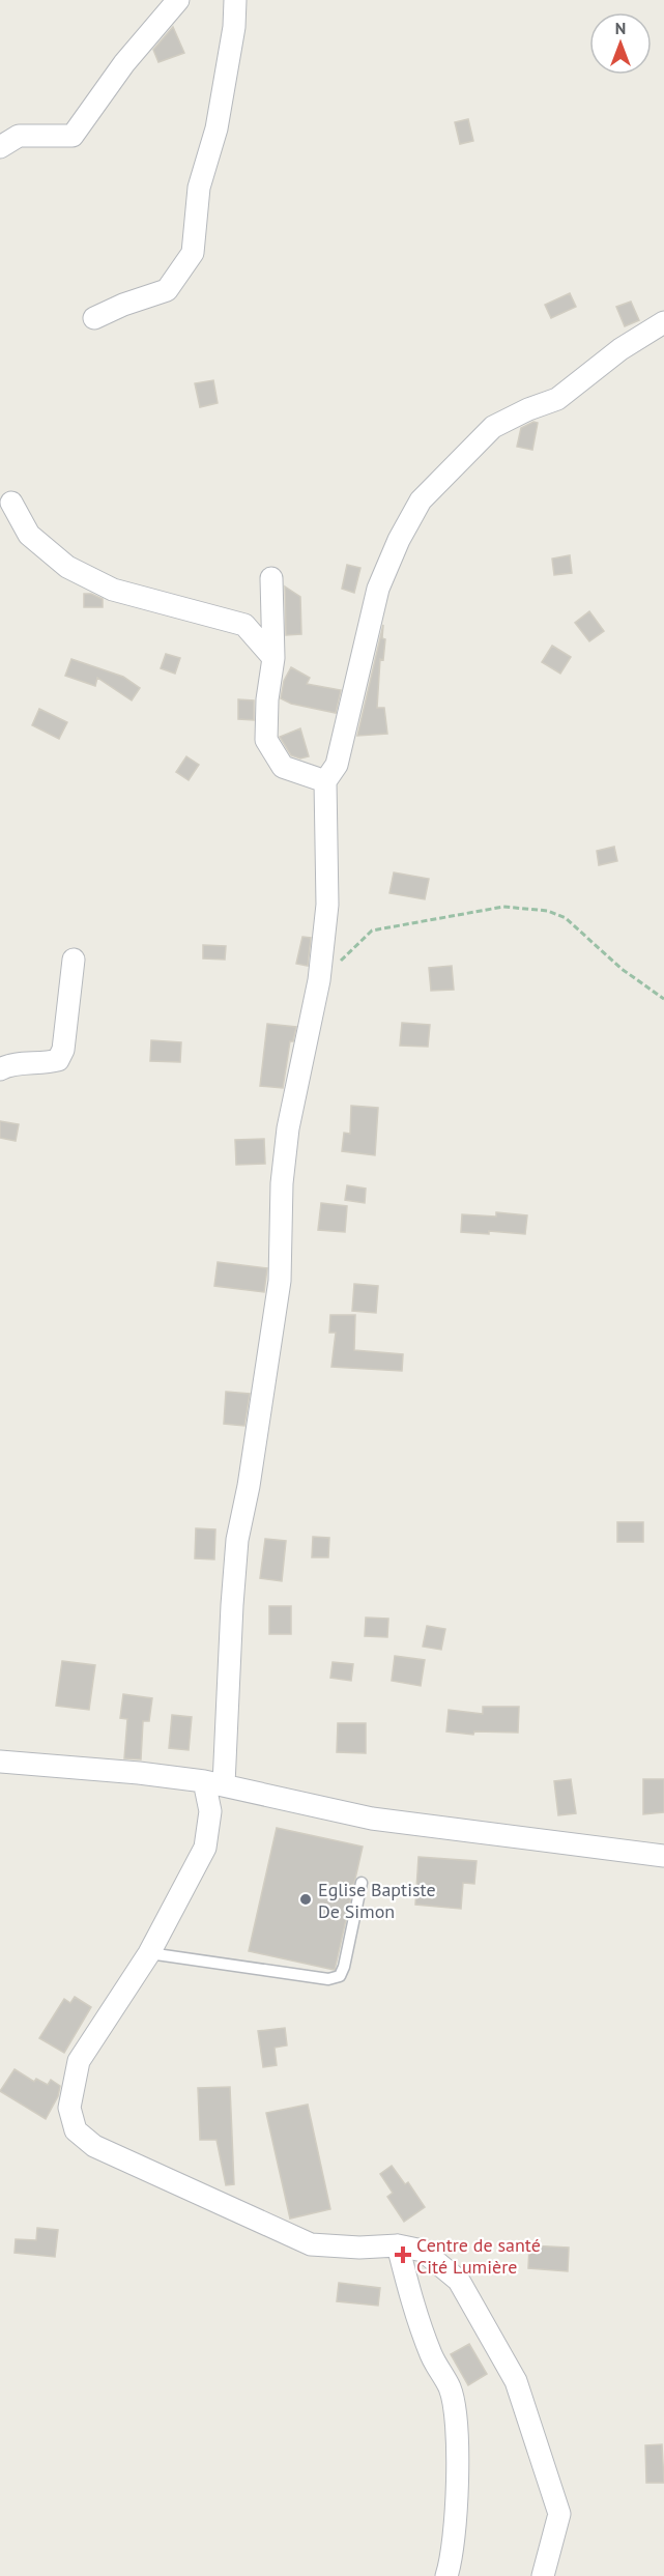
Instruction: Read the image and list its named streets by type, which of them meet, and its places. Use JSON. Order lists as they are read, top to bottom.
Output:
{
  "places": {
    "other": ["Eglise Baptiste De Simon"],
    "health": ["Centre de santé Cité Lumière"]
  },
  "north": "top"
}
